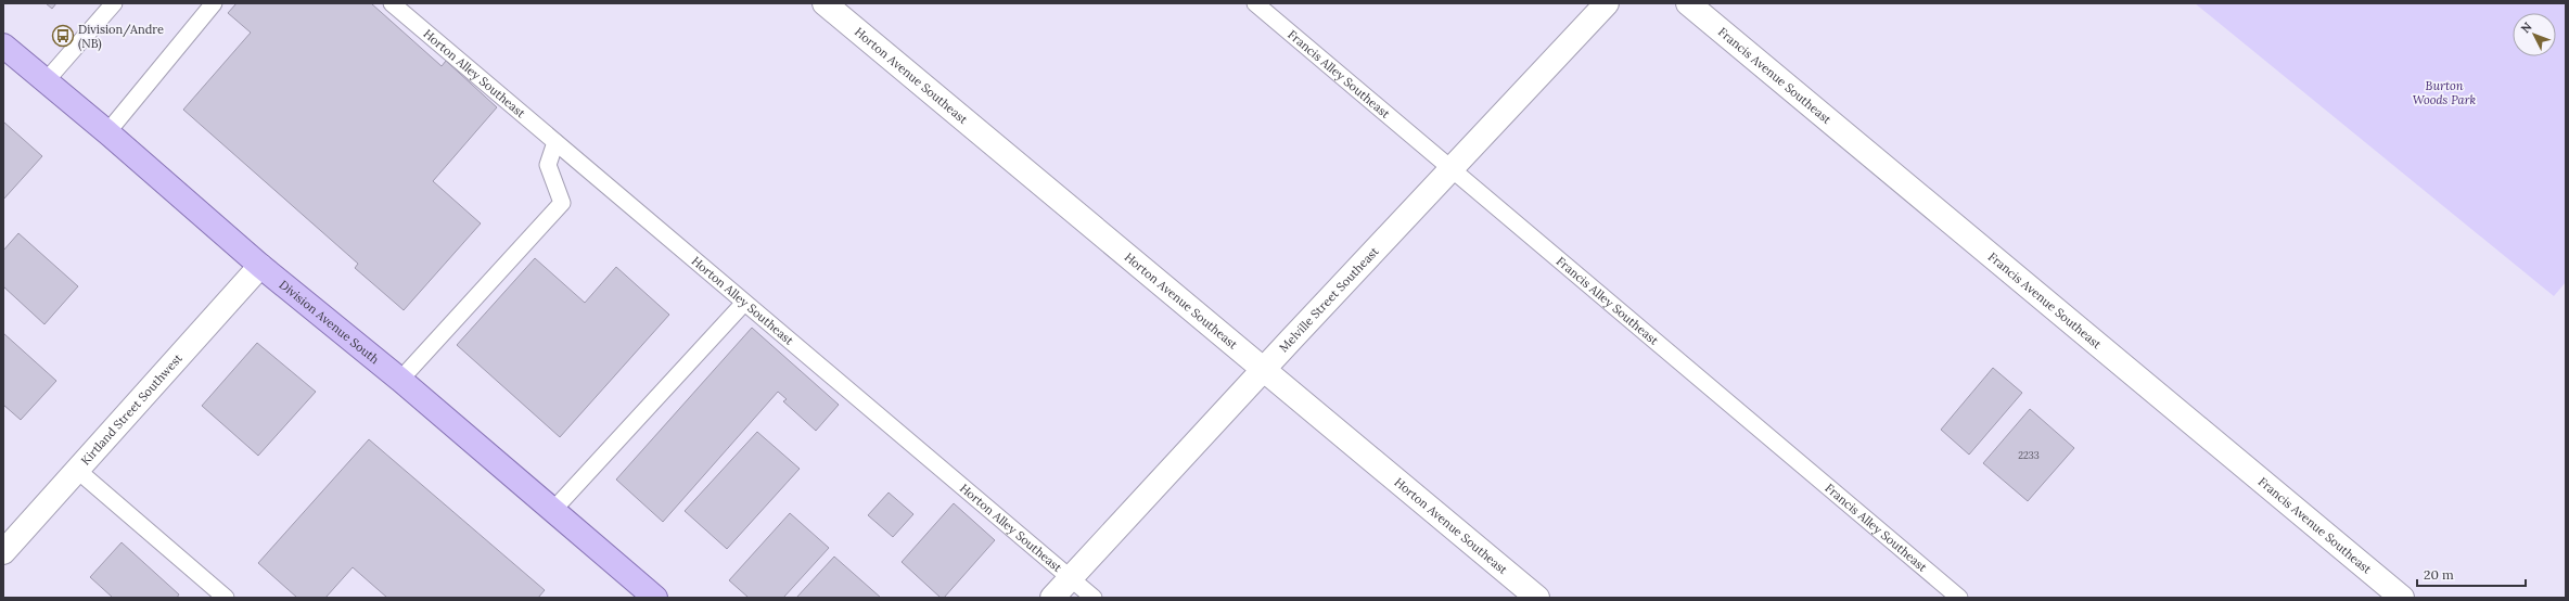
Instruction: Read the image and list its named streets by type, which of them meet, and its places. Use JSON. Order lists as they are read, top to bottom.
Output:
{
  "streets": {
    "main road": ["Division Avenue South"],
    "street": [
      "Horton Avenue Southeast",
      "Francis Avenue Southeast",
      "Melville Street Southeast",
      "Kirtland Street Southwest"
    ],
    "lane": ["Horton Alley Southeast", "Francis Alley Southeast"]
  },
  "crossings": [
    ["Horton Alley Southeast", "Melville Street Southeast"],
    ["Francis Alley Southeast", "Melville Street Southeast"],
    ["Horton Avenue Southeast", "Melville Street Southeast"],
    ["Division Avenue South", "Kirtland Street Southwest"]
  ],
  "parks": ["Burton Woods Park"],
  "places": {
    "bus stop": ["Division/Andre (NB)"]
  },
  "house_numbers": ["2233"],
  "scale_bar": "20 m",
  "north": "top left"
}
